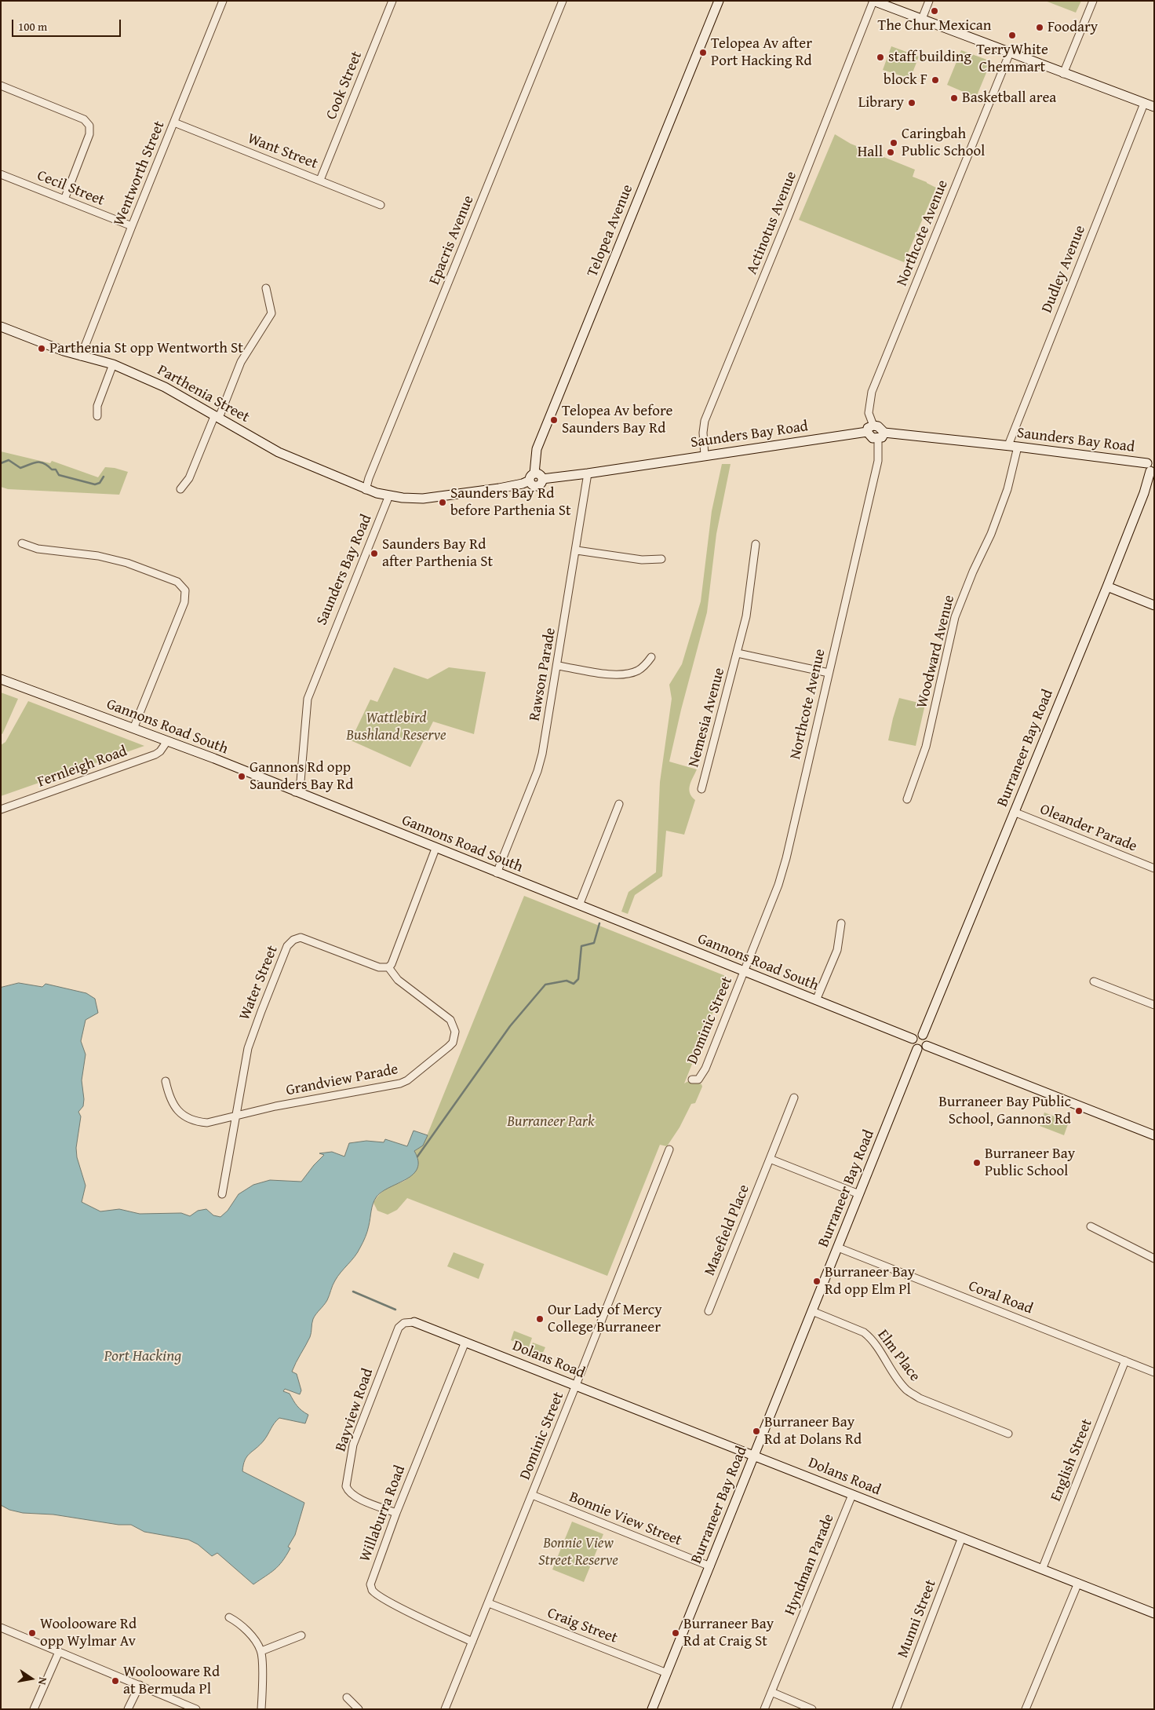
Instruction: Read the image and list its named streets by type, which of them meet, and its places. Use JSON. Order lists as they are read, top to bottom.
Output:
{
  "streets": {
    "street": [
      "Cook Street",
      "Want Street",
      "Wentworth Street",
      "Cecil Street",
      "Actinotus Avenue",
      "Telopea Avenue",
      "Northcote Avenue",
      "Epacris Avenue",
      "Dudley Avenue",
      "Parthenia Street",
      "Saunders Bay Road",
      "Woodward Avenue",
      "Rawson Parade",
      "Nemesia Avenue",
      "Gannons Road South",
      "Burraneer Bay Road",
      "Fernleigh Road",
      "Oleander Parade",
      "Water Street",
      "Dominic Street",
      "Grandview Parade",
      "Masefield Place",
      "Coral Road",
      "Elm Place",
      "Dolans Road",
      "Bayview Road",
      "English Street",
      "Willaburra Road",
      "Bonnie View Street",
      "Hyndman Parade",
      "Munni Street",
      "Craig Street"
    ]
  },
  "crossings": [
    ["Cook Street", "Want Street"],
    ["Want Street", "Wentworth Street"],
    ["Wentworth Street", "Cecil Street"],
    ["Wentworth Street", "Parthenia Street"],
    ["Actinotus Avenue", "Saunders Bay Road"],
    ["Telopea Avenue", "Saunders Bay Road"],
    ["Northcote Avenue", "Saunders Bay Road"],
    ["Northcote Avenue", "Nemesia Avenue"],
    ["Northcote Avenue", "Gannons Road South"],
    ["Northcote Avenue", "Dominic Street"],
    ["Epacris Avenue", "Parthenia Street"],
    ["Dudley Avenue", "Saunders Bay Road"],
    ["Parthenia Street", "Saunders Bay Road"],
    ["Saunders Bay Road", "Woodward Avenue"],
    ["Saunders Bay Road", "Rawson Parade"],
    ["Saunders Bay Road", "Gannons Road South"],
    ["Saunders Bay Road", "Burraneer Bay Road"],
    ["Rawson Parade", "Gannons Road South"],
    ["Gannons Road South", "Burraneer Bay Road"],
    ["Gannons Road South", "Fernleigh Road"],
    ["Gannons Road South", "Dominic Street"],
    ["Burraneer Bay Road", "Oleander Parade"],
    ["Burraneer Bay Road", "Coral Road"],
    ["Burraneer Bay Road", "Elm Place"],
    ["Burraneer Bay Road", "Dolans Road"],
    ["Burraneer Bay Road", "Bonnie View Street"],
    ["Burraneer Bay Road", "Craig Street"],
    ["Water Street", "Grandview Parade"],
    ["Dominic Street", "Dolans Road"],
    ["Dominic Street", "Willaburra Road"],
    ["Dominic Street", "Bonnie View Street"],
    ["Dominic Street", "Craig Street"],
    ["Coral Road", "English Street"],
    ["Dolans Road", "Bayview Road"],
    ["Dolans Road", "English Street"],
    ["Dolans Road", "Willaburra Road"],
    ["Dolans Road", "Hyndman Parade"],
    ["Dolans Road", "Munni Street"],
    ["Bayview Road", "Willaburra Road"]
  ],
  "water": ["Port Hacking"],
  "parks": ["Wattlebird Bushland Reserve", "Burraneer Park", "Bonnie View Street Reserve"],
  "places": [
    "The Chur Mexican",
    "Foodary",
    "TerryWhite Chemmart",
    "Telopea Av after Port Hacking Rd",
    "staff building",
    "block F",
    "Basketball area",
    "Library",
    "Caringbah Public School",
    "Hall",
    "Parthenia St opp Wentworth St",
    "Telopea Av before Saunders Bay Rd",
    "Saunders Bay Rd before Parthenia St",
    "Saunders Bay Rd after Parthenia St",
    "Gannons Rd opp Saunders Bay Rd",
    "Burraneer Bay Public School, Gannons Rd",
    "Burraneer Bay Public School",
    "Burraneer Bay Rd opp Elm Pl",
    "Our Lady of Mercy College Burraneer",
    "Burraneer Bay Rd at Dolans Rd",
    "Woolooware Rd opp Wylmar Av",
    "Burraneer Bay Rd at Craig St",
    "Woolooware Rd at Bermuda Pl"
  ],
  "scale_bar": "100 m",
  "north": "right"
}
